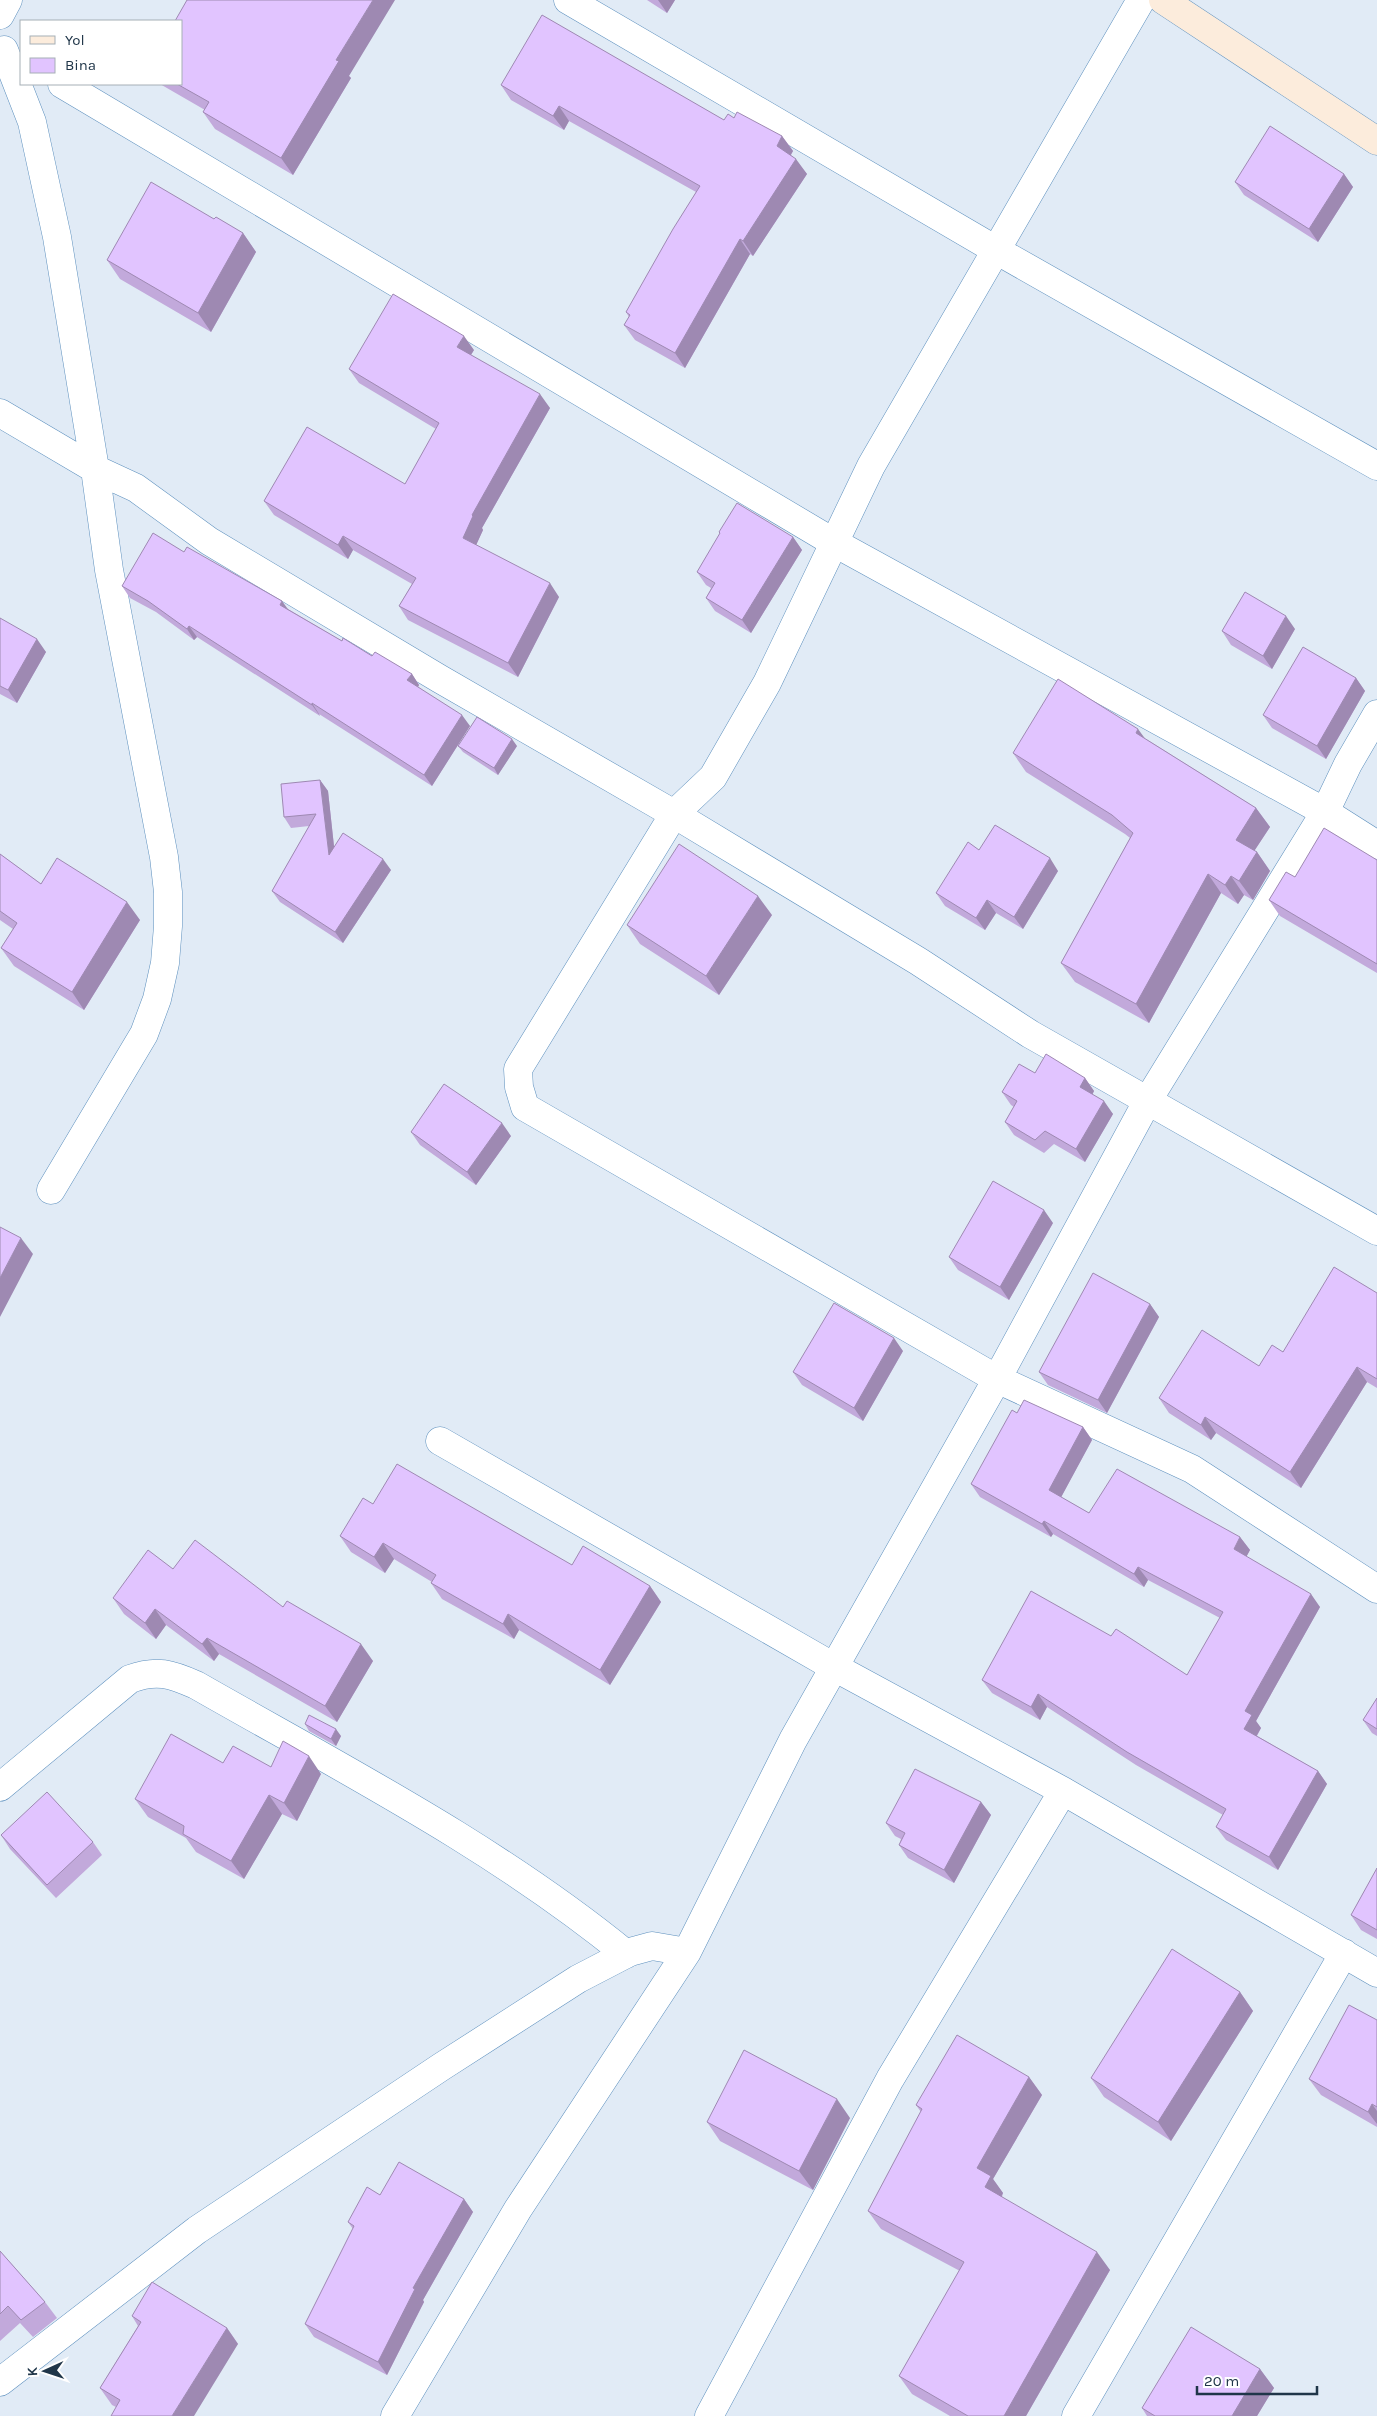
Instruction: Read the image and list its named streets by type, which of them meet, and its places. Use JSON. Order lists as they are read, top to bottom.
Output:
{
  "legend": ["Yol", "Bina"],
  "scale_bar": "20 m",
  "north": "left"
}
